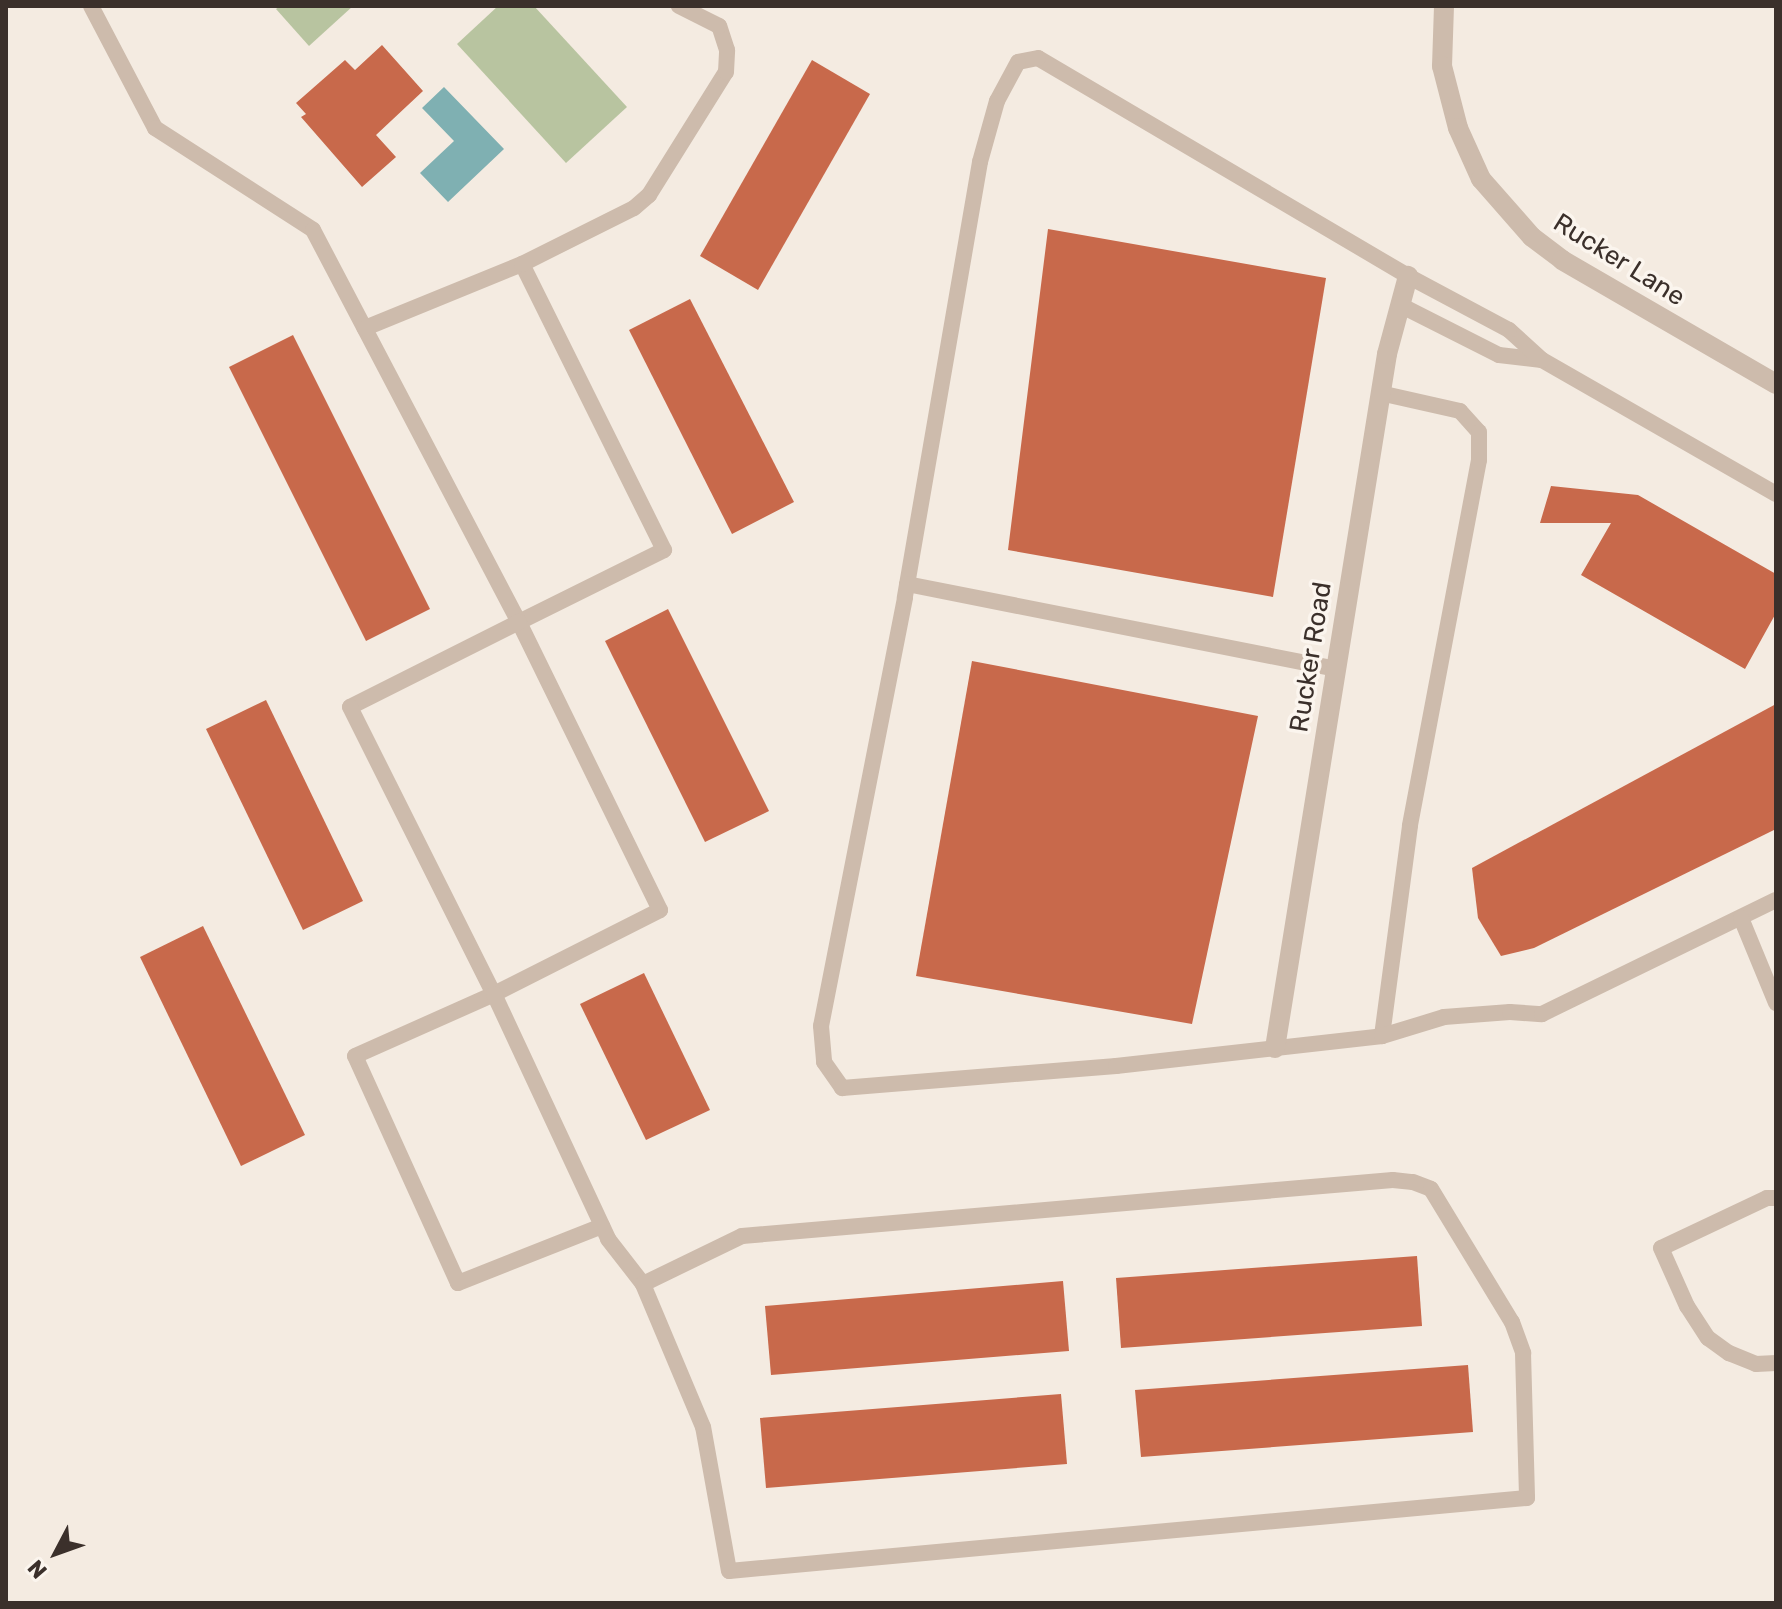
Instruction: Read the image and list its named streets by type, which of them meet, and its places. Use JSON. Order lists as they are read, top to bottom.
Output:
{
  "streets": {
    "street": ["Rucker Lane", "Rucker Road"]
  },
  "north": "bottom left"
}
